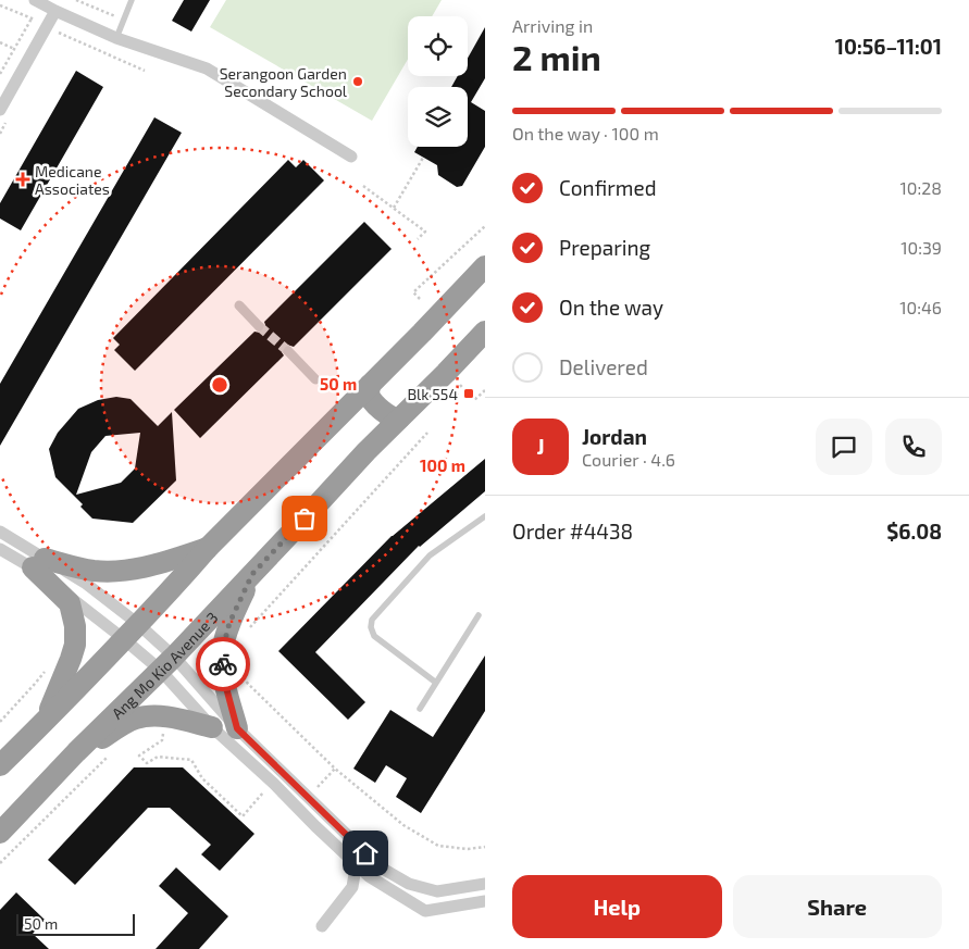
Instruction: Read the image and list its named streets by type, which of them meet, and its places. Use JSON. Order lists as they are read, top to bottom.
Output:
{
  "streets": {
    "highway": ["Ang Mo Kio Avenue 3"]
  },
  "places": {
    "other": ["Serangoon Garden Secondary School"],
    "health": ["Medicane Associates"],
    "transit": ["Blk 554"]
  },
  "scale_bar": "50 m",
  "page": {
    "heading": ["2 min", "Arriving in", "10:56–11:01"],
    "panel": [
      "Jordan",
      "Courier · 4.6",
      "Order #4438",
      "$6.08"
    ],
    "bar": "On the way · 100 m",
    "list": [
      ["Confirmed", "10:28"],
      ["Preparing", "10:39"],
      ["On the way", "10:46"],
      "Delivered"
    ],
    "round": "J",
    "buttons": ["Help", "Share"],
    "scale": "50 m"
  },
  "rings": ["50 m", "100 m"]
}
